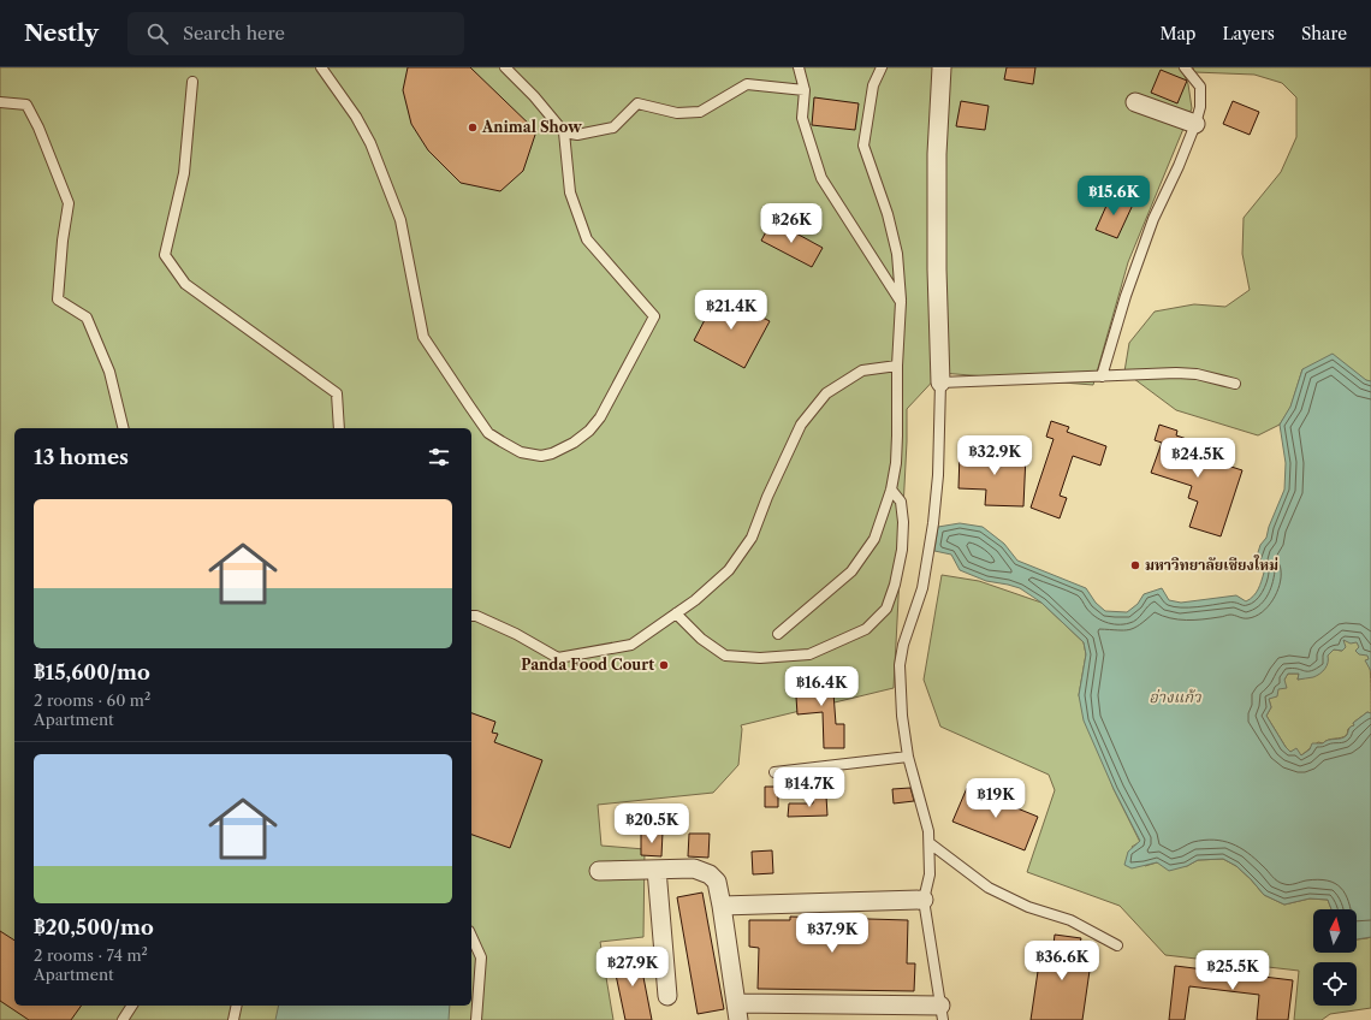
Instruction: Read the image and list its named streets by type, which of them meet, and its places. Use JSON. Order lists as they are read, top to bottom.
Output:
{
  "water": ["อ่างแก้ว"],
  "places": ["Animal Show", "มหาวิทยาลัยเชียงใหม่", "Panda Food Court"],
  "north": "top",
  "page": {
    "header": "Nestly",
    "search": "Search here",
    "nav": ["Map", "Layers", "Share"],
    "price": [
      "฿15.6K",
      "฿26K",
      "฿21.4K",
      "฿32.9K",
      "฿24.5K",
      "฿16.4K",
      "฿14.7K",
      "฿19K",
      "฿20.5K",
      "฿37.9K",
      "฿36.6K",
      "฿27.9K",
      "฿25.5K"
    ],
    "heading": "13 homes",
    "list": [
      {
        "name": "฿15,600/mo",
        "note": "2 rooms · 60 m² · Apartment"
      },
      {
        "name": "฿20,500/mo",
        "note": "2 rooms · 74 m² · Apartment"
      }
    ]
  }
}
